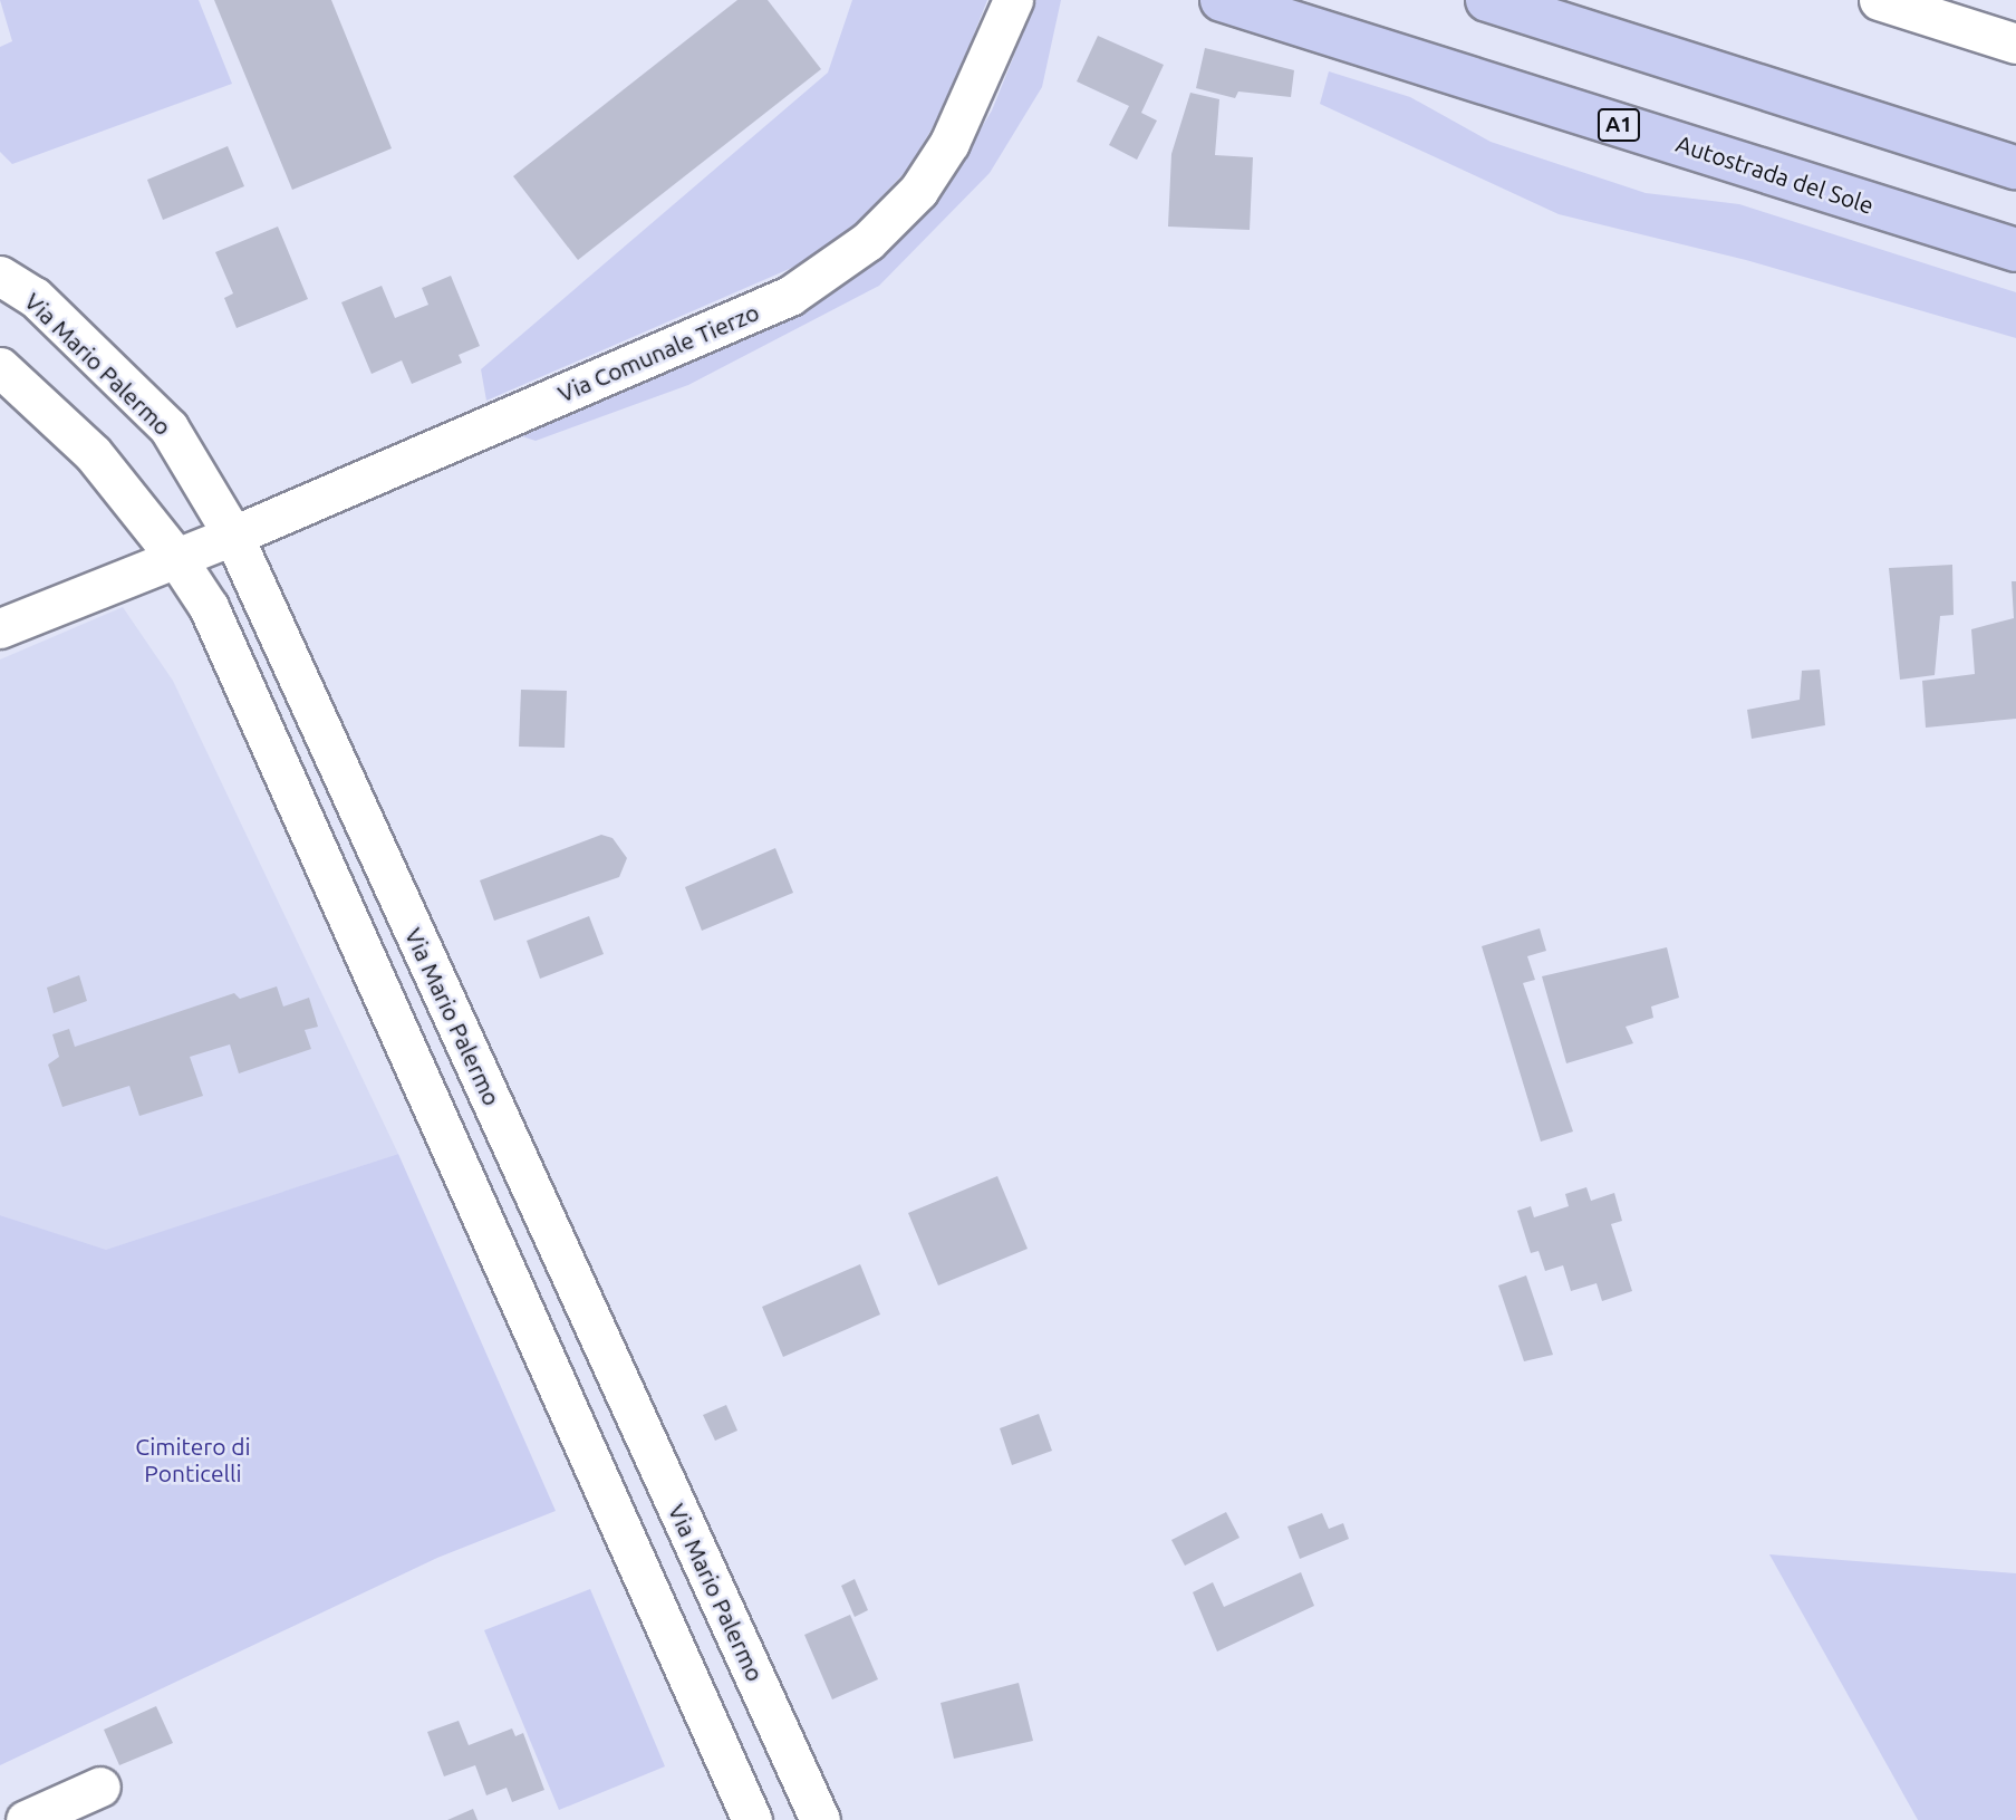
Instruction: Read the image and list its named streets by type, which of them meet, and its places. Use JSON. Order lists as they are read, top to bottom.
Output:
{
  "streets": {
    "highway": ["A1", "Autostrada del Sole"],
    "street": ["Via Comunale Tierzo", "Via Mario Palermo"]
  },
  "crossings": [
    ["Via Comunale Tierzo", "Via Mario Palermo"]
  ],
  "parks": ["Cimitero di Ponticelli"]
}
